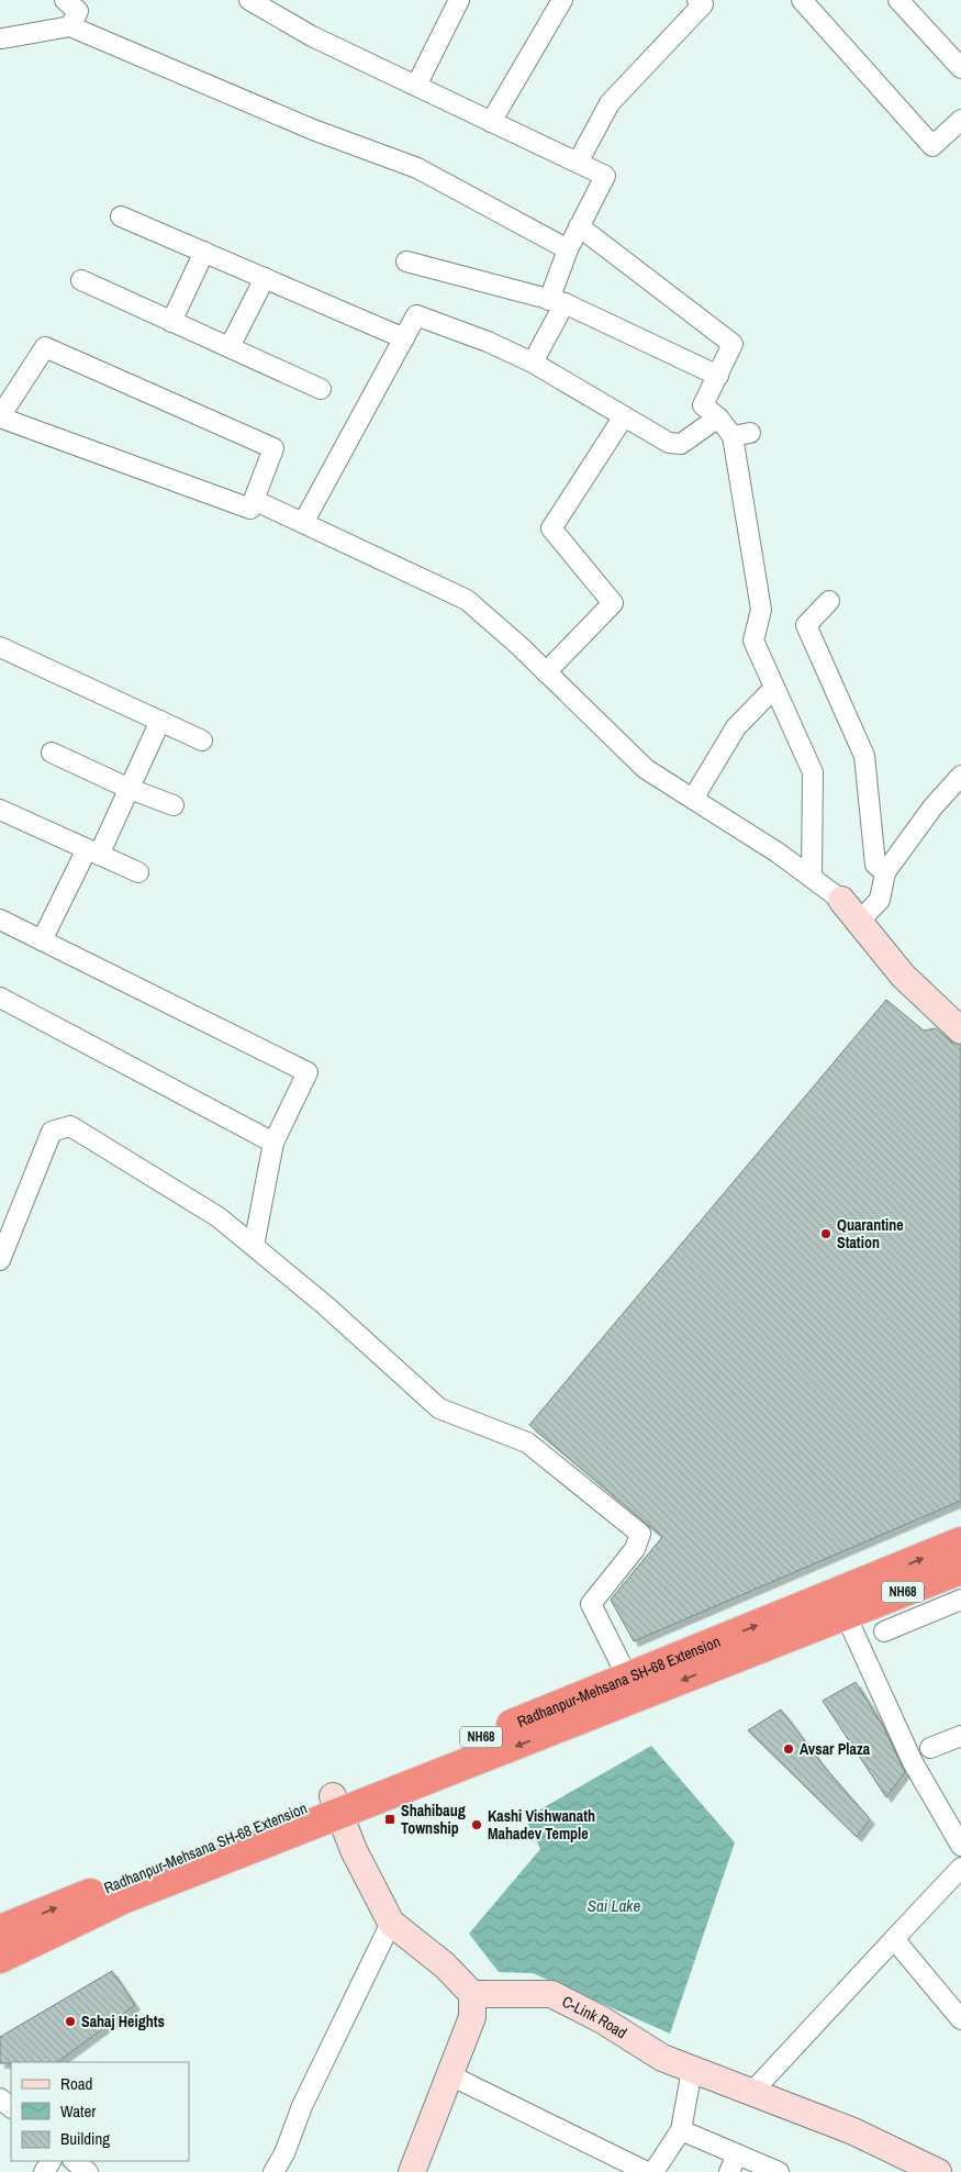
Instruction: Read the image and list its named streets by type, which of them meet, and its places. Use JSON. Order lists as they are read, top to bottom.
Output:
{
  "streets": {
    "highway": ["NH68", "Radhanpur-Mehsana SH-68 Extension"],
    "street": ["C-Link Road"]
  },
  "crossings": [
    ["NH68", "Radhanpur-Mehsana SH-68 Extension"]
  ],
  "water": ["Sai Lake"],
  "places": {
    "other": [
      "Quarantine Station",
      "Avsar Plaza",
      "Kashi Vishwanath Mahadev Temple",
      "Sahaj Heights"
    ],
    "transit": ["Shahibaug Township"]
  },
  "legend": ["Road", "Water", "Building"]
}
